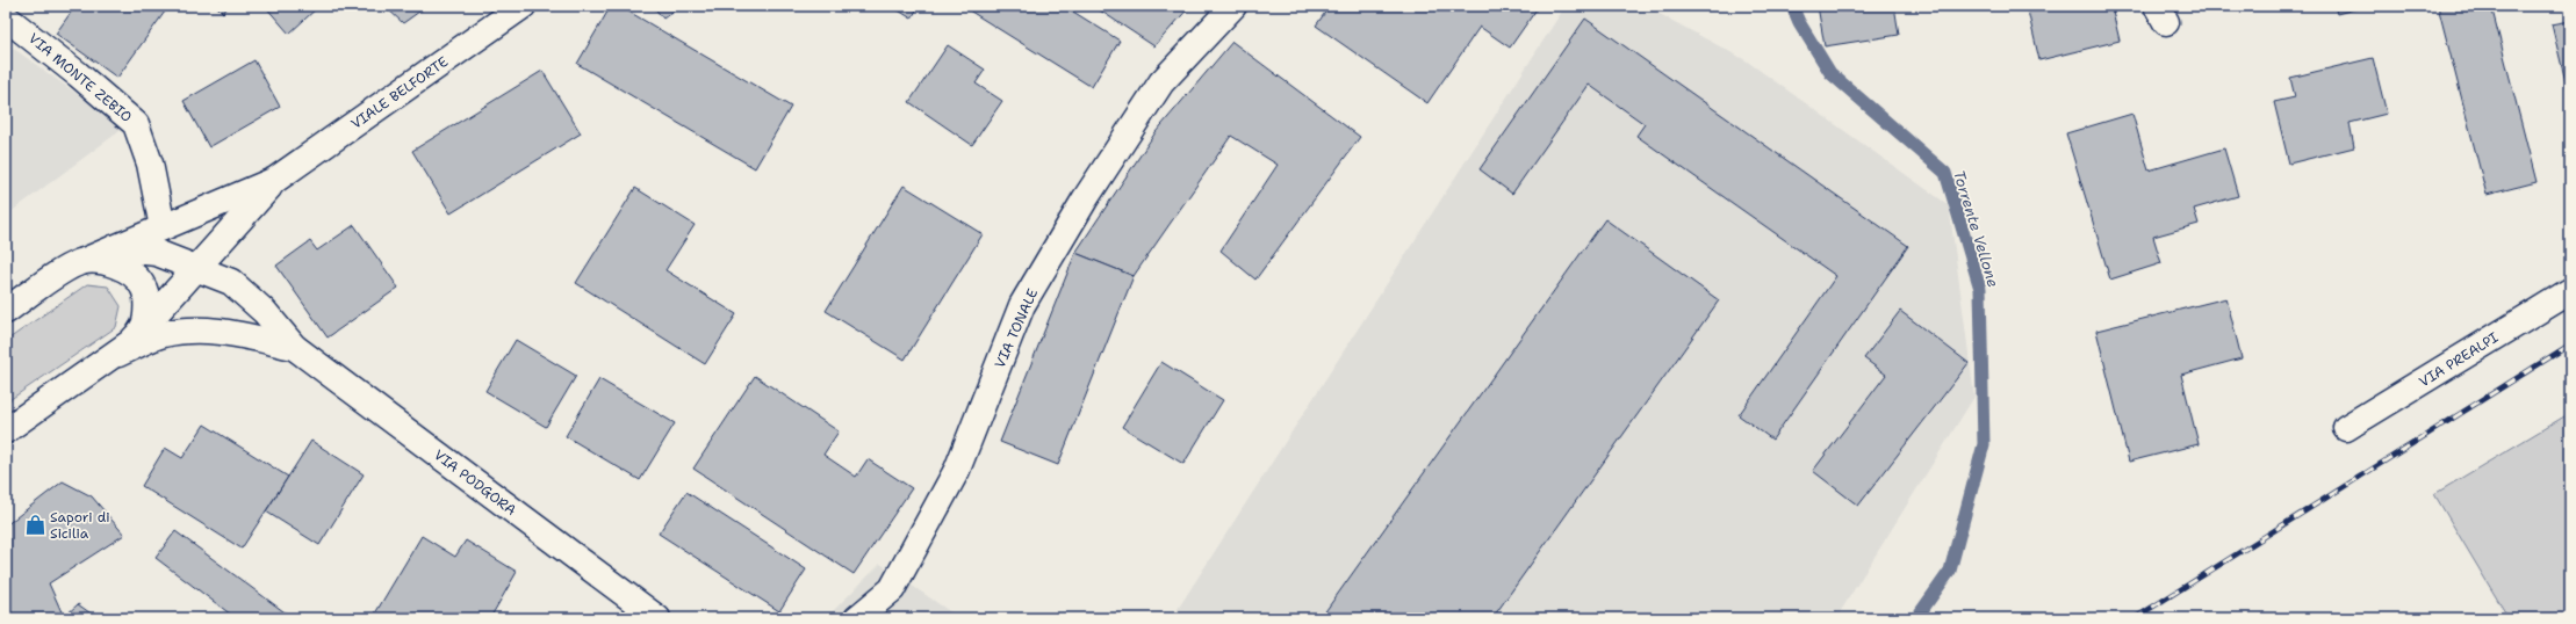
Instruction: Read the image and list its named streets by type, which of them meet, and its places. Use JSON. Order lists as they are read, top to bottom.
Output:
{
  "streets": {
    "street": [
      "VIA MONTE ZEBIO",
      "VIALE BELFORTE",
      "VIA TONALE",
      "VIA PREALPI",
      "VIA PODGORA"
    ]
  },
  "crossings": [
    ["VIA MONTE ZEBIO", "VIALE BELFORTE"],
    ["VIALE BELFORTE", "VIA PODGORA"]
  ],
  "water": ["Torrente Vellone"],
  "places": {
    "shop": ["Sapori di Sicilia"]
  }
}
